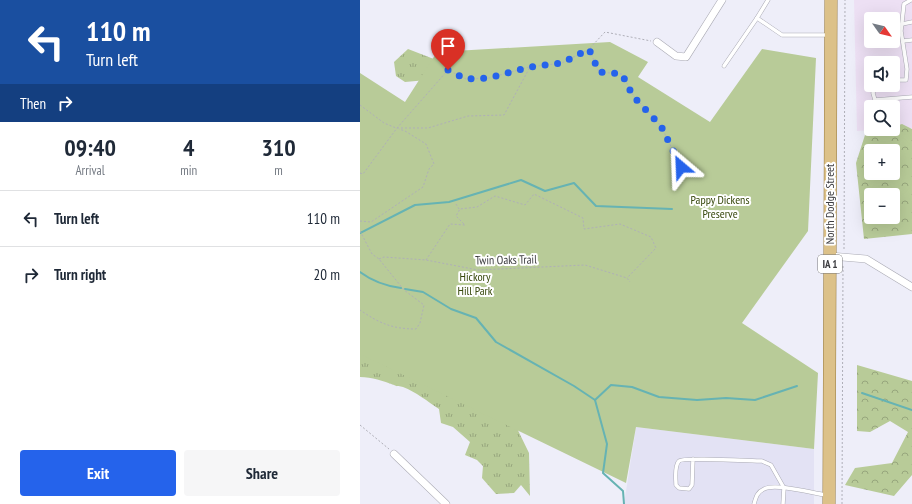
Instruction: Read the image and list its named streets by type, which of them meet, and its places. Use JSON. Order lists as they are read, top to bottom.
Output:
{
  "streets": {
    "main road": ["North Dodge Street", "IA 1"],
    "path": ["Twin Oaks Trail"]
  },
  "parks": ["Pappy Dickens Preserve", "Hickory Hill Park"],
  "north": "bottom right",
  "page": {
    "turn": ["110 m", "Turn left"],
    "map_buttons": ["+", "−"],
    "then": "Then",
    "eta": [
      "09:40",
      "Arrival",
      "4",
      "min",
      "310",
      "m"
    ],
    "list": [
      {
        "name": "Turn left",
        "value": "110 m"
      },
      {
        "name": "Turn right",
        "value": "20 m"
      }
    ],
    "buttons": ["Exit", "Share"]
  }
}
